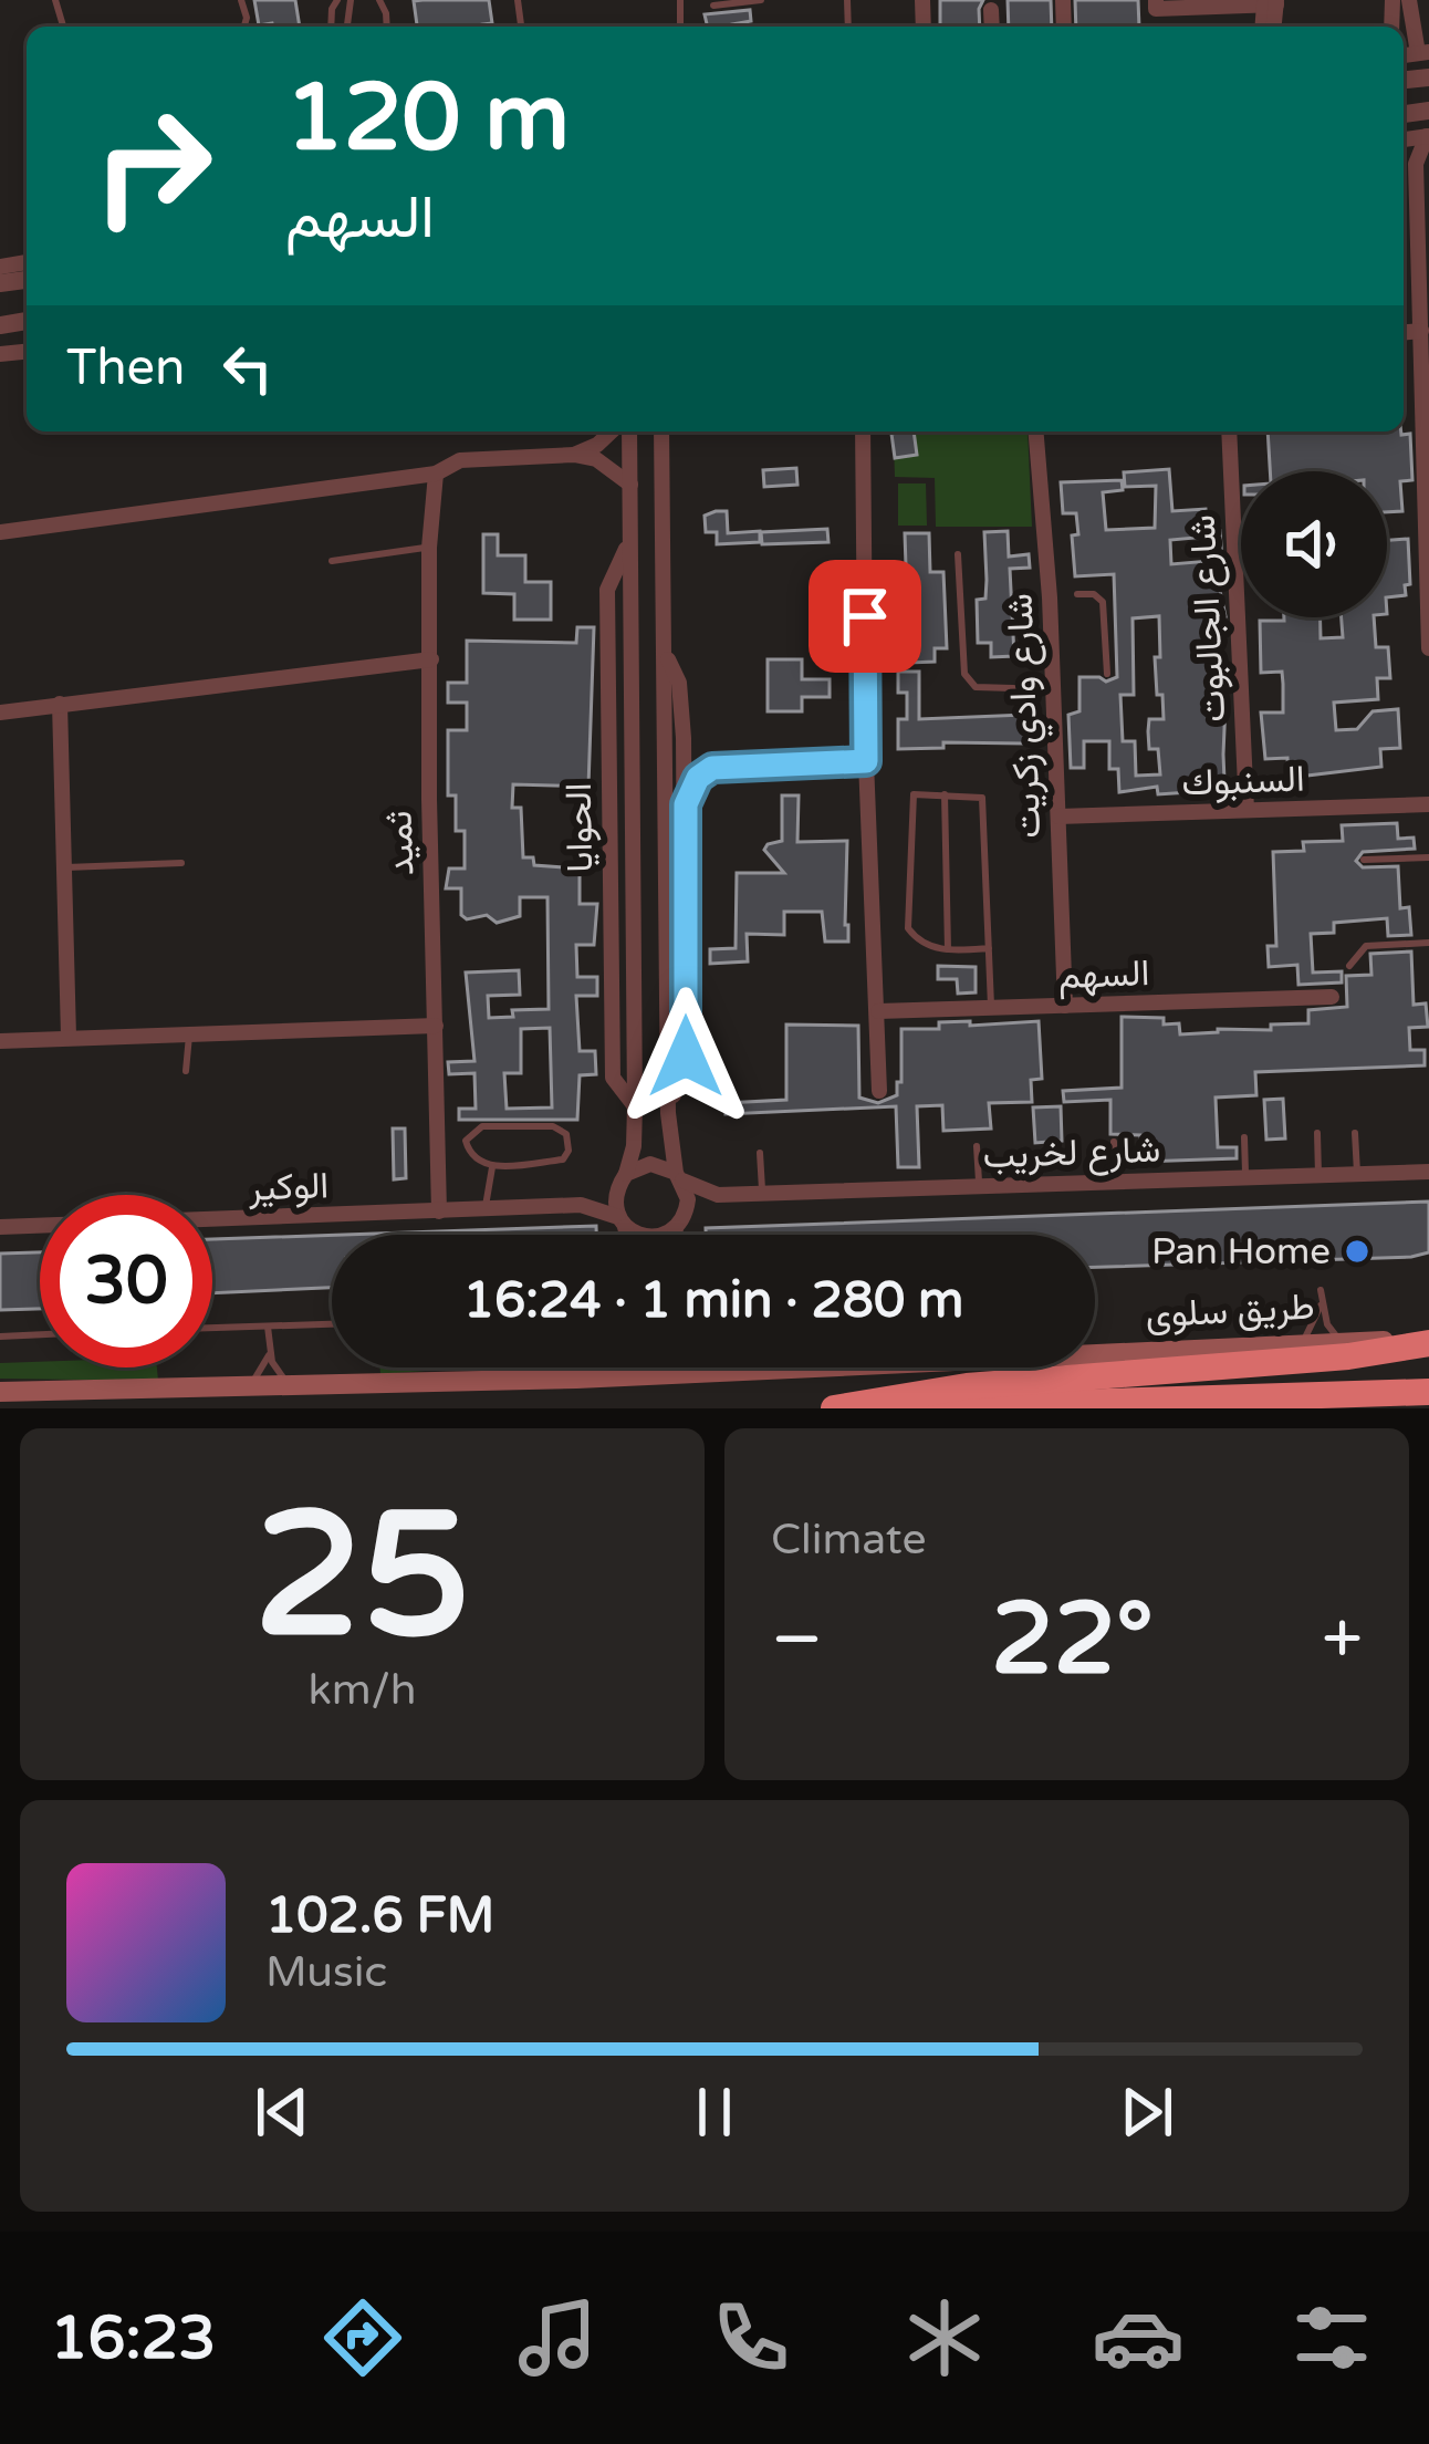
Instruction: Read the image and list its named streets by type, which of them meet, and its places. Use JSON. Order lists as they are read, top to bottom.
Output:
{
  "streets": {
    "main road": ["طريق سلوى"],
    "street": [
      "شارع الجالبوت",
      "شارع وادي زكريت",
      "السنبوك",
      "الحوايا",
      "ثميد",
      "السهم",
      "شارع لخريب",
      "الوكير"
    ]
  },
  "crossings": [
    ["شارع الجالبوت", "السنبوك"],
    ["شارع وادي زكريت", "السنبوك"],
    ["شارع وادي زكريت", "السهم"],
    ["الحوايا", "شارع لخريب"],
    ["الحوايا", "الوكير"],
    ["ثميد", "الوكير"],
    ["شارع لخريب", "الوكير"]
  ],
  "places": ["Pan Home"],
  "page": {
    "turn": ["120 m", "السهم"],
    "then": "Then",
    "limit": "30",
    "trip": "16:24 · 1 min · 280 m",
    "tile": [
      ["25", "km/h"],
      "Climate"
    ],
    "heat": ["−", "22°", "+"],
    "song": ["102.6 FM", "Music"],
    "tabs": "16:23"
  }
}
